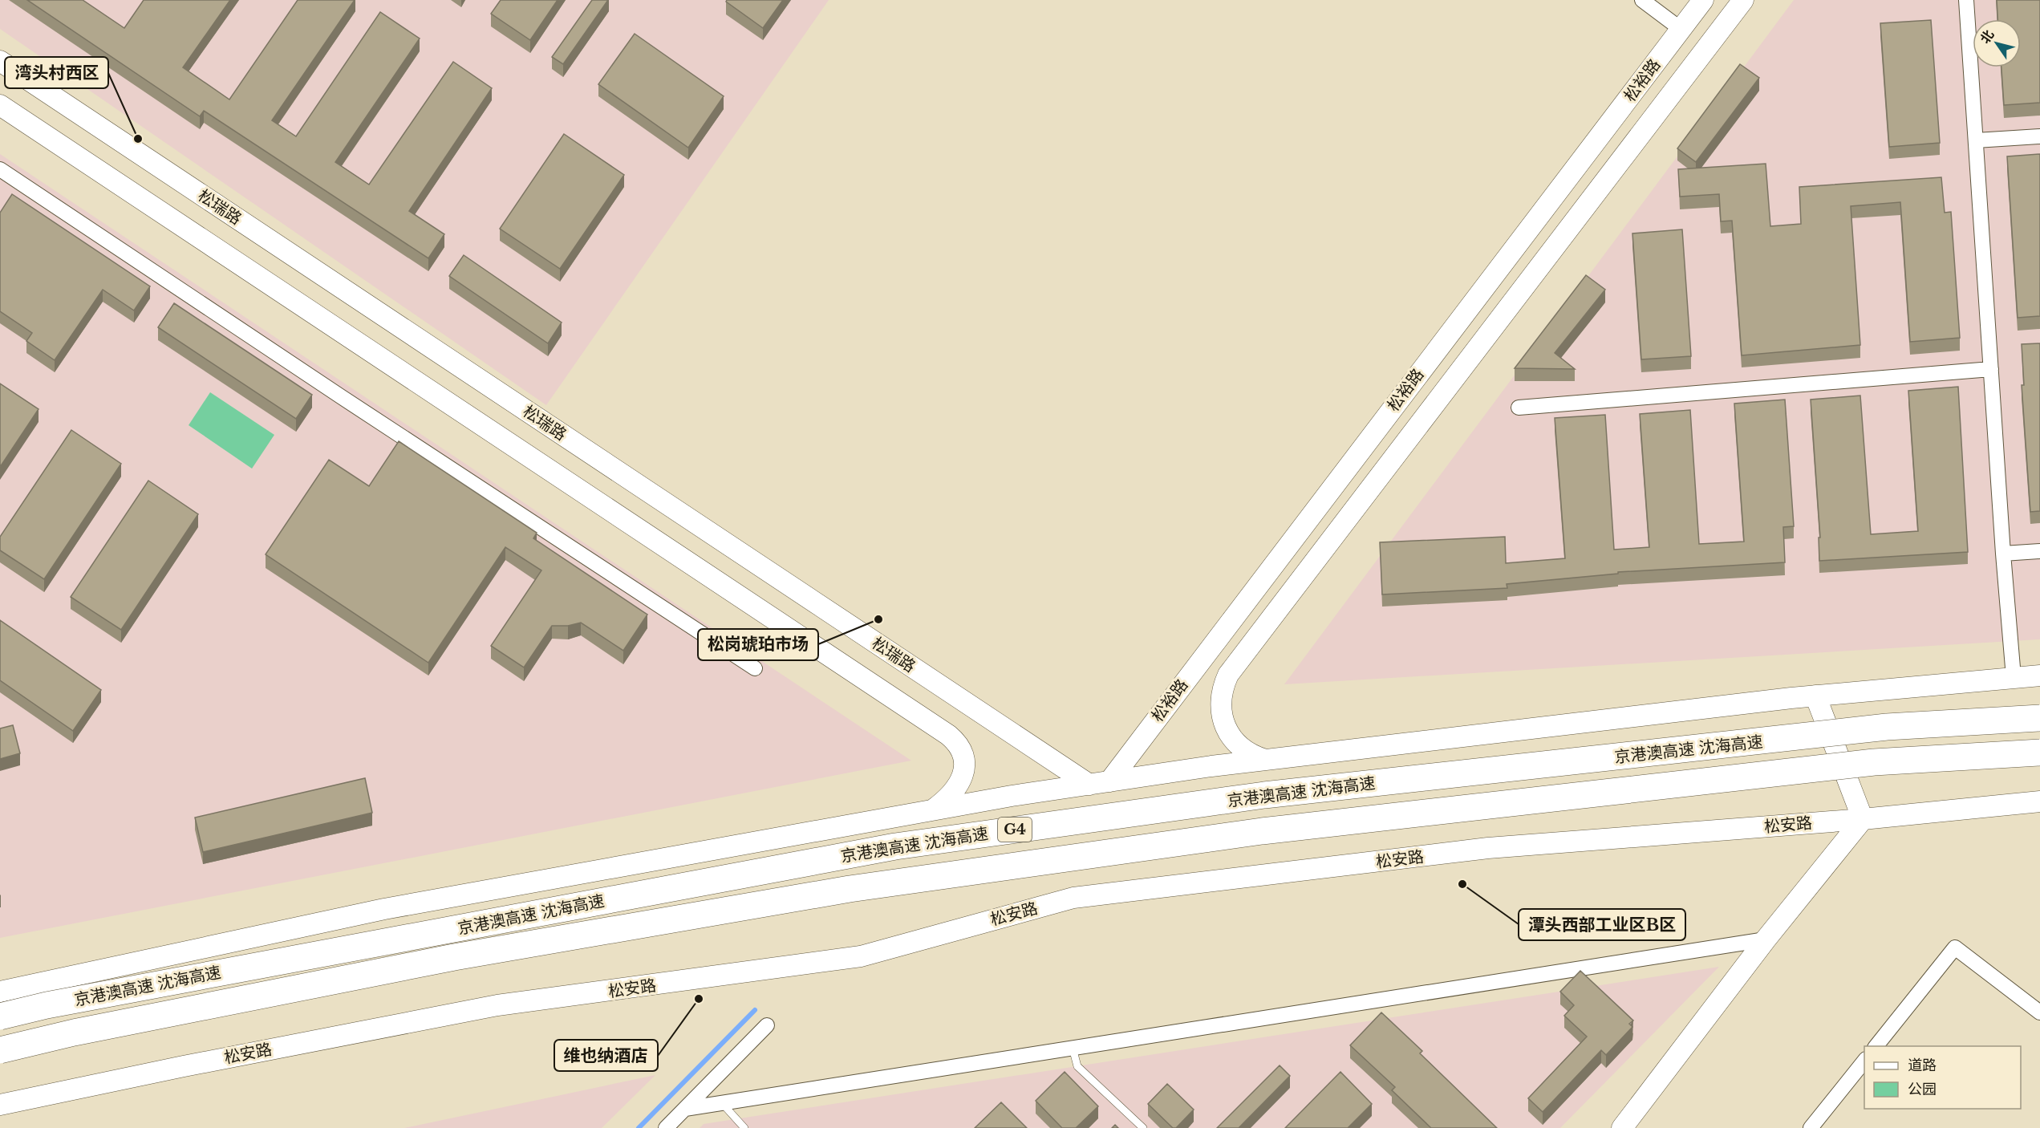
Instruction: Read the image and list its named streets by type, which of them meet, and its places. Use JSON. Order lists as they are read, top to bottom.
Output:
{
  "streets": {
    "highway": ["京港澳高速 沈海高速", "G4"],
    "street": ["松裕路", "松瑞路", "松安路"]
  },
  "places": [
    "湾头村西区",
    "松岗琥珀市场",
    "潭头西部工业区B区",
    "维也纳酒店"
  ],
  "legend": ["道路", "公园"],
  "north": "top left"
}
